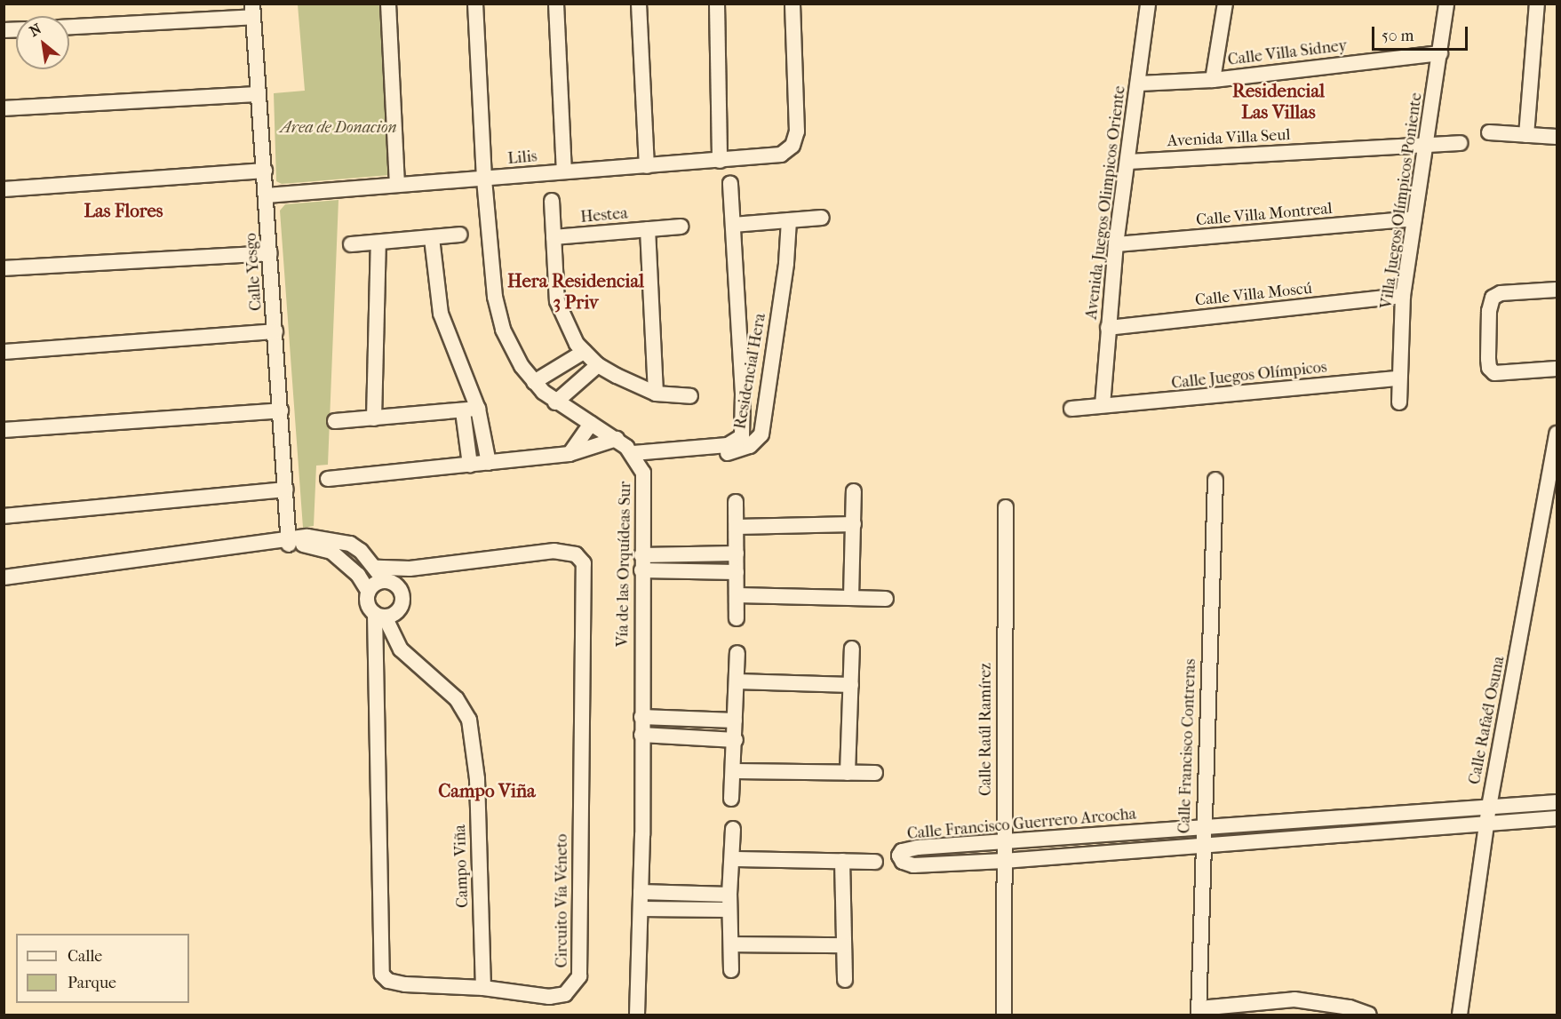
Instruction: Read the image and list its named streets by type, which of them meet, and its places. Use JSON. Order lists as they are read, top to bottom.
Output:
{
  "streets": {
    "street": [
      "Calle Villa Sidney",
      "Avenida Villa Seul",
      "Lilis",
      "Villa Juegos Olímpicos Poniente",
      "Avenida Juegos Olimpicos Oriente",
      "Calle Villa Montreal",
      "Hestea",
      "Calle Yesgo",
      "Calle Villa Moscú",
      "Residencial Hera",
      "Calle Juegos Olímpicos",
      "Vía de las Orquídeas Sur",
      "Calle Rafaél Osuna",
      "Calle Raúl Ramírez",
      "Calle Francisco Contreras",
      "Calle Francisco Guerrero Arcocha",
      "Campo Viña",
      "Circuito Vía Véneto"
    ]
  },
  "crossings": [
    ["Calle Villa Sidney", "Villa Juegos Olímpicos Poniente"],
    ["Calle Villa Sidney", "Avenida Juegos Olimpicos Oriente"],
    ["Avenida Villa Seul", "Villa Juegos Olímpicos Poniente"],
    ["Avenida Villa Seul", "Avenida Juegos Olimpicos Oriente"],
    ["Lilis", "Calle Yesgo"],
    ["Villa Juegos Olímpicos Poniente", "Calle Villa Montreal"],
    ["Villa Juegos Olímpicos Poniente", "Calle Villa Moscú"],
    ["Villa Juegos Olímpicos Poniente", "Calle Juegos Olímpicos"],
    ["Avenida Juegos Olimpicos Oriente", "Calle Villa Montreal"],
    ["Avenida Juegos Olimpicos Oriente", "Calle Villa Moscú"],
    ["Avenida Juegos Olimpicos Oriente", "Calle Juegos Olímpicos"],
    ["Residencial Hera", "Vía de las Orquídeas Sur"],
    ["Calle Rafaél Osuna", "Calle Francisco Guerrero Arcocha"],
    ["Calle Raúl Ramírez", "Calle Francisco Guerrero Arcocha"],
    ["Calle Francisco Contreras", "Calle Francisco Guerrero Arcocha"],
    ["Campo Viña", "Circuito Vía Véneto"]
  ],
  "districts": [
    "Residencial Las Villas",
    "Las Flores",
    "Hera Residencial 3 Priv",
    "Campo Viña"
  ],
  "parks": ["Area de Donacion"],
  "legend": ["Calle", "Parque"],
  "scale_bar": "50 m",
  "north": "top left"
}
